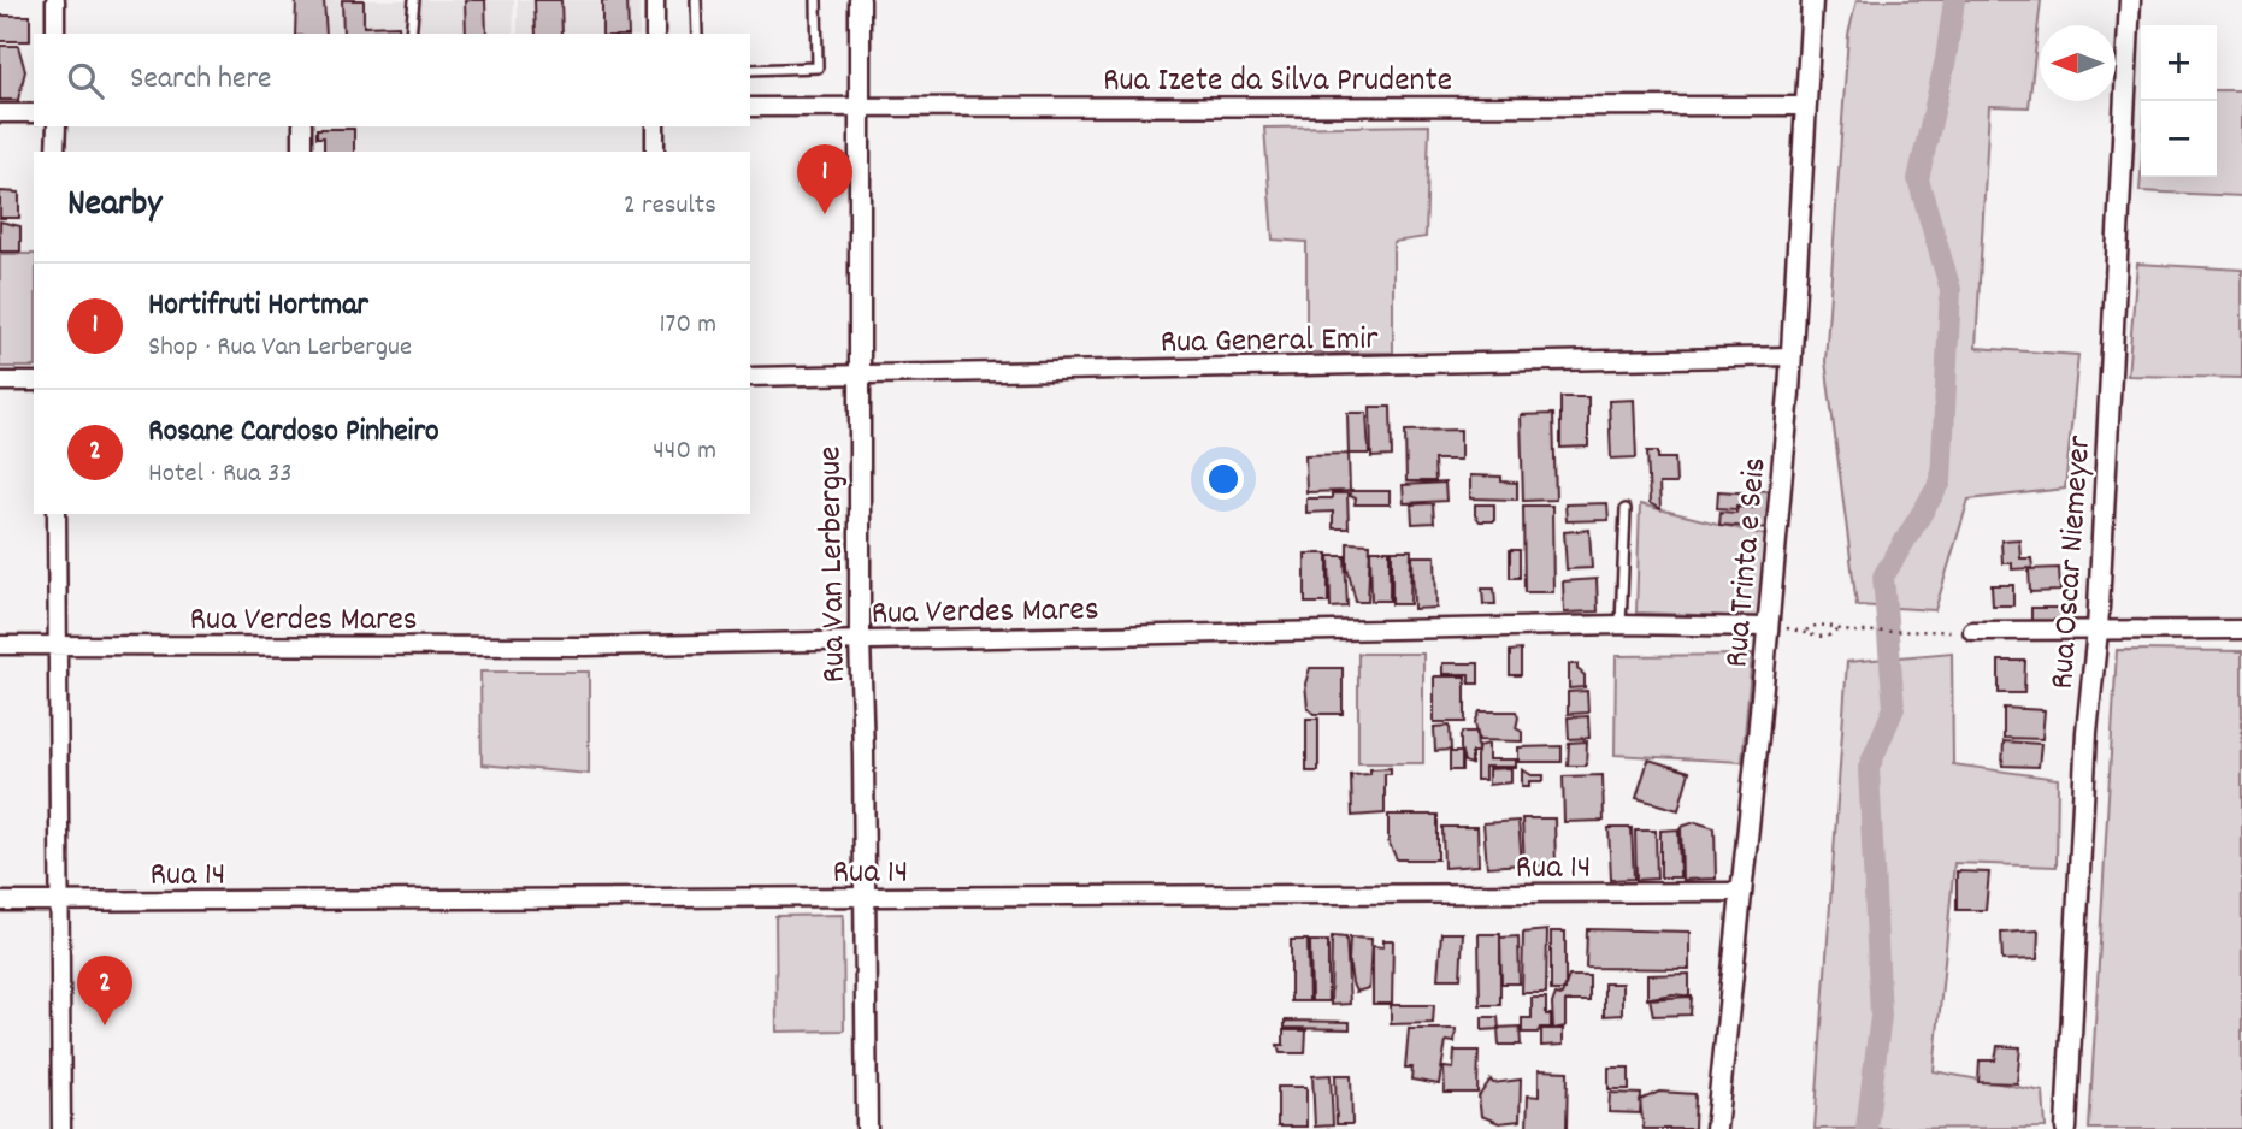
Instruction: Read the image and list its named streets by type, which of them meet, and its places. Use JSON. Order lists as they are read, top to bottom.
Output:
{
  "streets": {
    "street": [
      "Rua Izete da Silva Prudente",
      "Rua General Emir",
      "Rua Trinta e Seis",
      "Rua Oscar Niemeyer",
      "Rua Van Lerbergue",
      "Rua Verdes Mares",
      "Rua 14"
    ]
  },
  "crossings": [
    ["Rua Izete da Silva Prudente", "Rua Trinta e Seis"],
    ["Rua Izete da Silva Prudente", "Rua Van Lerbergue"],
    ["Rua General Emir", "Rua Trinta e Seis"],
    ["Rua General Emir", "Rua Van Lerbergue"],
    ["Rua Trinta e Seis", "Rua Verdes Mares"],
    ["Rua Trinta e Seis", "Rua 14"],
    ["Rua Van Lerbergue", "Rua Verdes Mares"],
    ["Rua Van Lerbergue", "Rua 14"]
  ],
  "north": "left",
  "page": {
    "map_buttons": ["+", "−"],
    "search": "Search here",
    "pins": ["1", "2"],
    "heading": ["Nearby", "2 results"],
    "list": [
      {
        "mark": "1",
        "name": "Hortifruti Hortmar",
        "note": "Shop · Rua Van Lerbergue",
        "value": "170 m"
      },
      {
        "mark": "2",
        "name": "Rosane Cardoso Pinheiro",
        "note": "Hotel · Rua 33",
        "value": "440 m"
      }
    ]
  }
}
